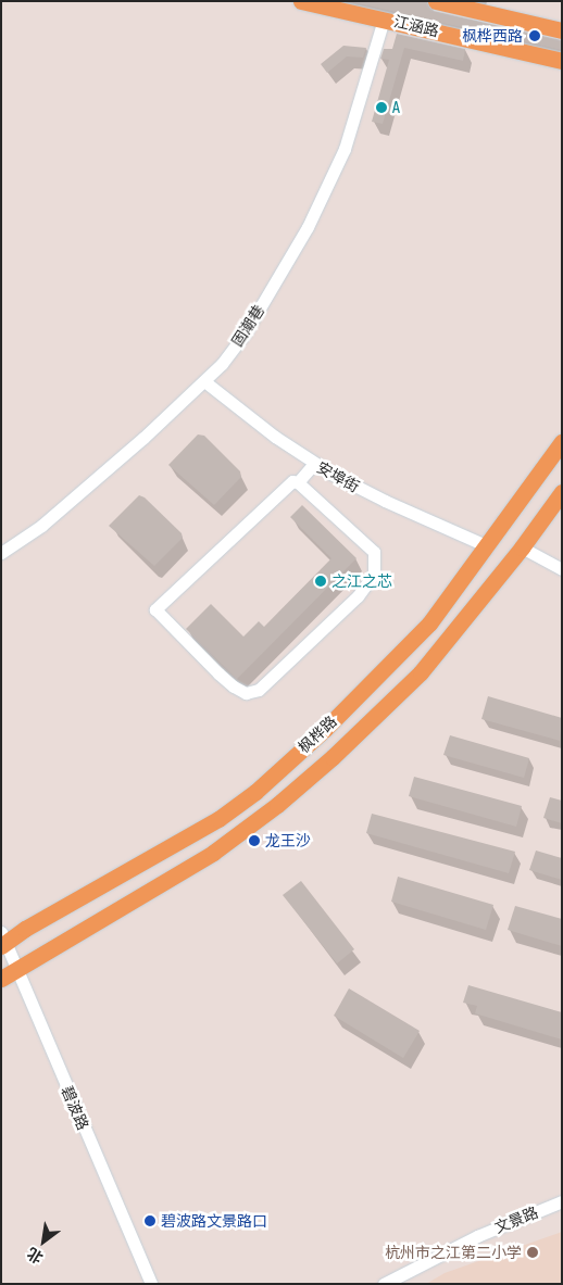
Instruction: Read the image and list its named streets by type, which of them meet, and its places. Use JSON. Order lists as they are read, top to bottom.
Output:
{
  "streets": {
    "main road": ["江涵路", "枫桦路"],
    "street": [
      "固潮巷",
      "安埠街",
      "碧波路",
      "文景路"
    ]
  },
  "crossings": [
    ["江涵路", "固潮巷"],
    ["固潮巷", "安埠街"],
    ["安埠街", "枫桦路"],
    ["枫桦路", "碧波路"]
  ],
  "places": [
    "枫桦西路",
    "A",
    "之江之芯",
    "龙王沙",
    "碧波路文景路口",
    "杭州市之江第二小学"
  ],
  "north": "bottom left"
}
